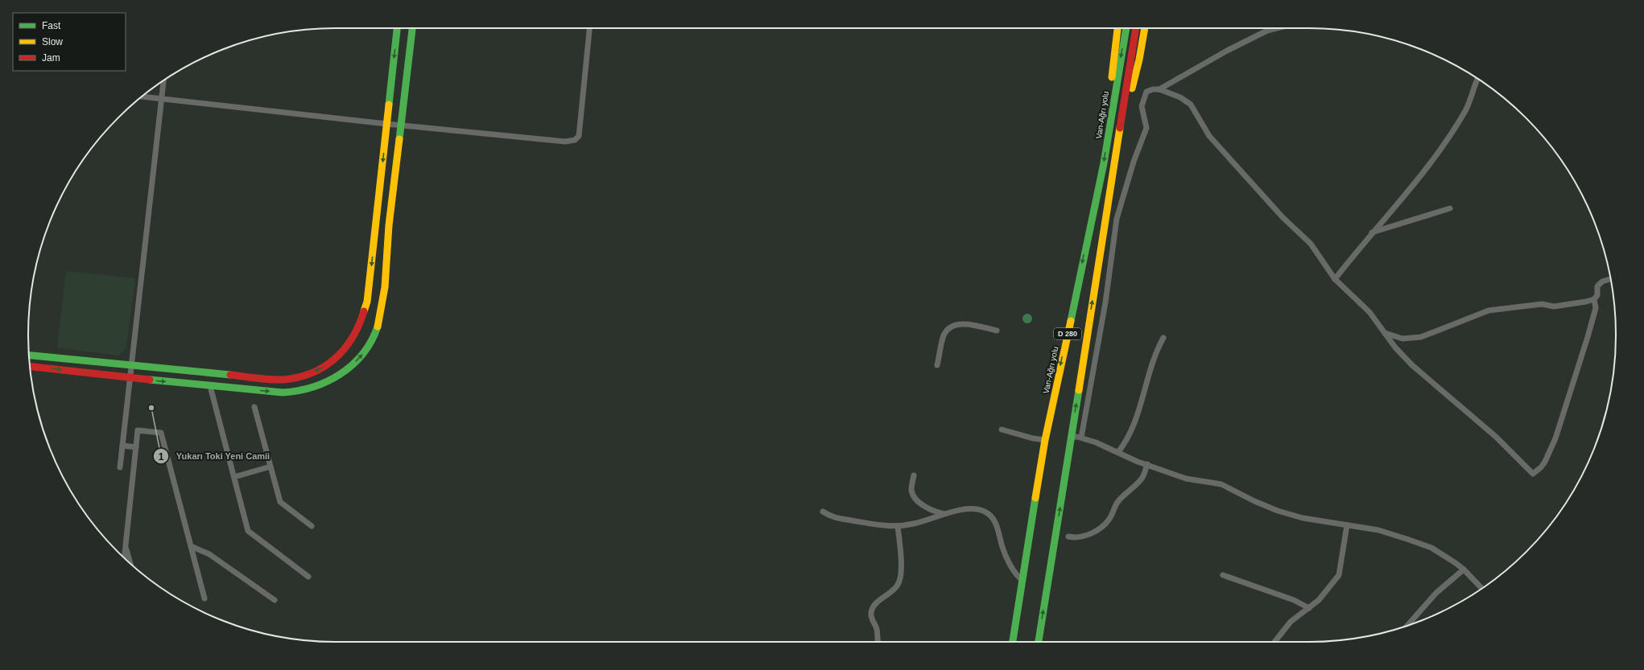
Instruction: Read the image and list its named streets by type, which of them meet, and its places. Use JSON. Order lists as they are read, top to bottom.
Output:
{
  "streets": {
    "main road": ["Van-Ağrı yolu", "D 280"]
  },
  "places": ["Yukarı Toki Yeni Camii"],
  "legend": ["Fast", "Slow", "Jam"]
}
